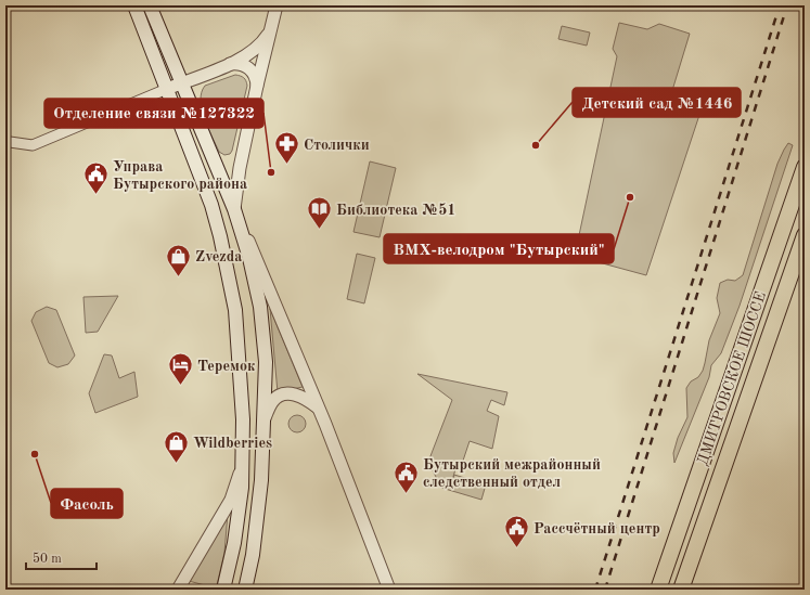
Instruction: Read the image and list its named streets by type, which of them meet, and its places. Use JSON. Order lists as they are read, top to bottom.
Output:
{
  "streets": {
    "main road": ["ДМИТРОВСКОЕ ШОССЕ"]
  },
  "places": {
    "other": [
      "Детский сад №1446",
      "Отделение связи №127322",
      "BMX-велодром \"Бутырский\"",
      "Фасоль"
    ],
    "pharmacy": ["Столички"],
    "public building": ["Управа Бутырского района", "Бутырский межрайонный следственный отдел", "Рассчётный центр"],
    "library": ["Библиотека №51"],
    "shop": ["Zvezda", "Wildberries"],
    "hotel": ["Теремок"]
  },
  "scale_bar": "50 m"
}
